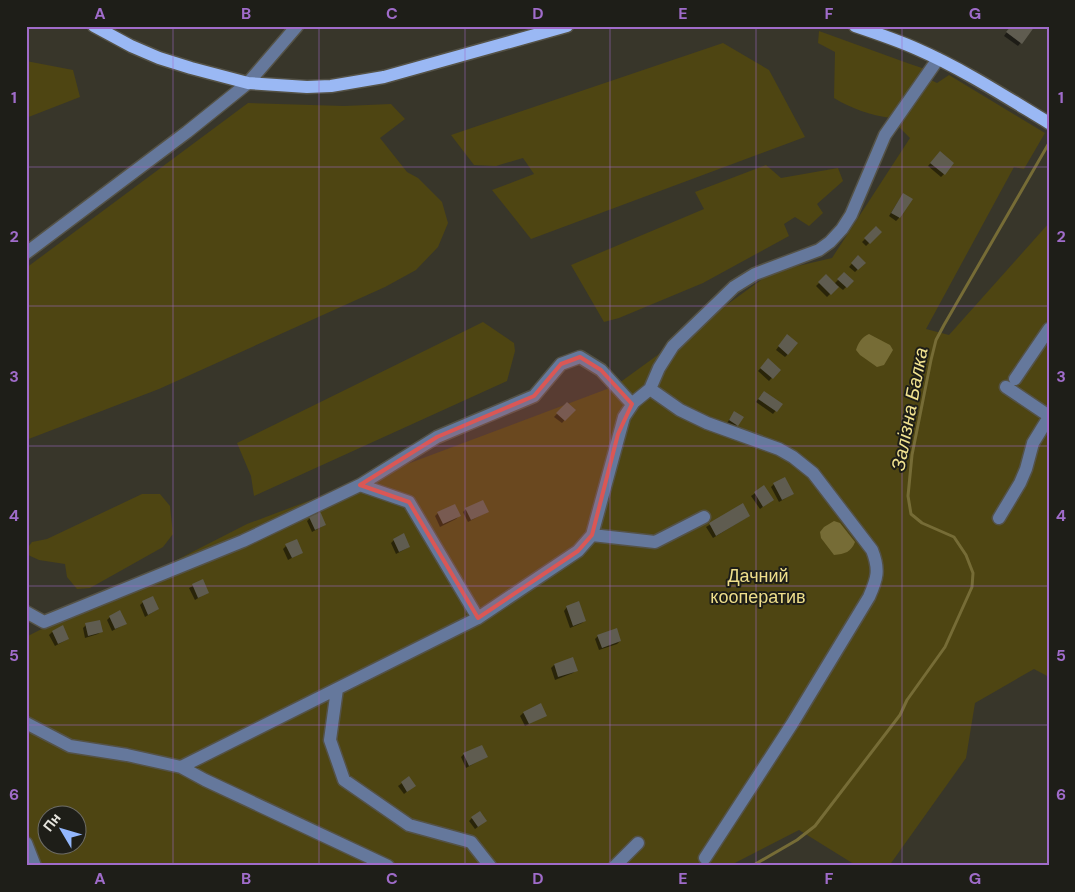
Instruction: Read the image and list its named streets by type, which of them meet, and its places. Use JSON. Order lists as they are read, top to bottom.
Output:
{
  "water": ["Залізна Балка"],
  "parks": ["Дачний кооператив"],
  "north": "top left",
  "grid": {
    "columns": [
      "A",
      "B",
      "C",
      "D",
      "E",
      "F",
      "G"
    ],
    "rows": [
      "1",
      "2",
      "3",
      "4",
      "5",
      "6"
    ]
  }
}
